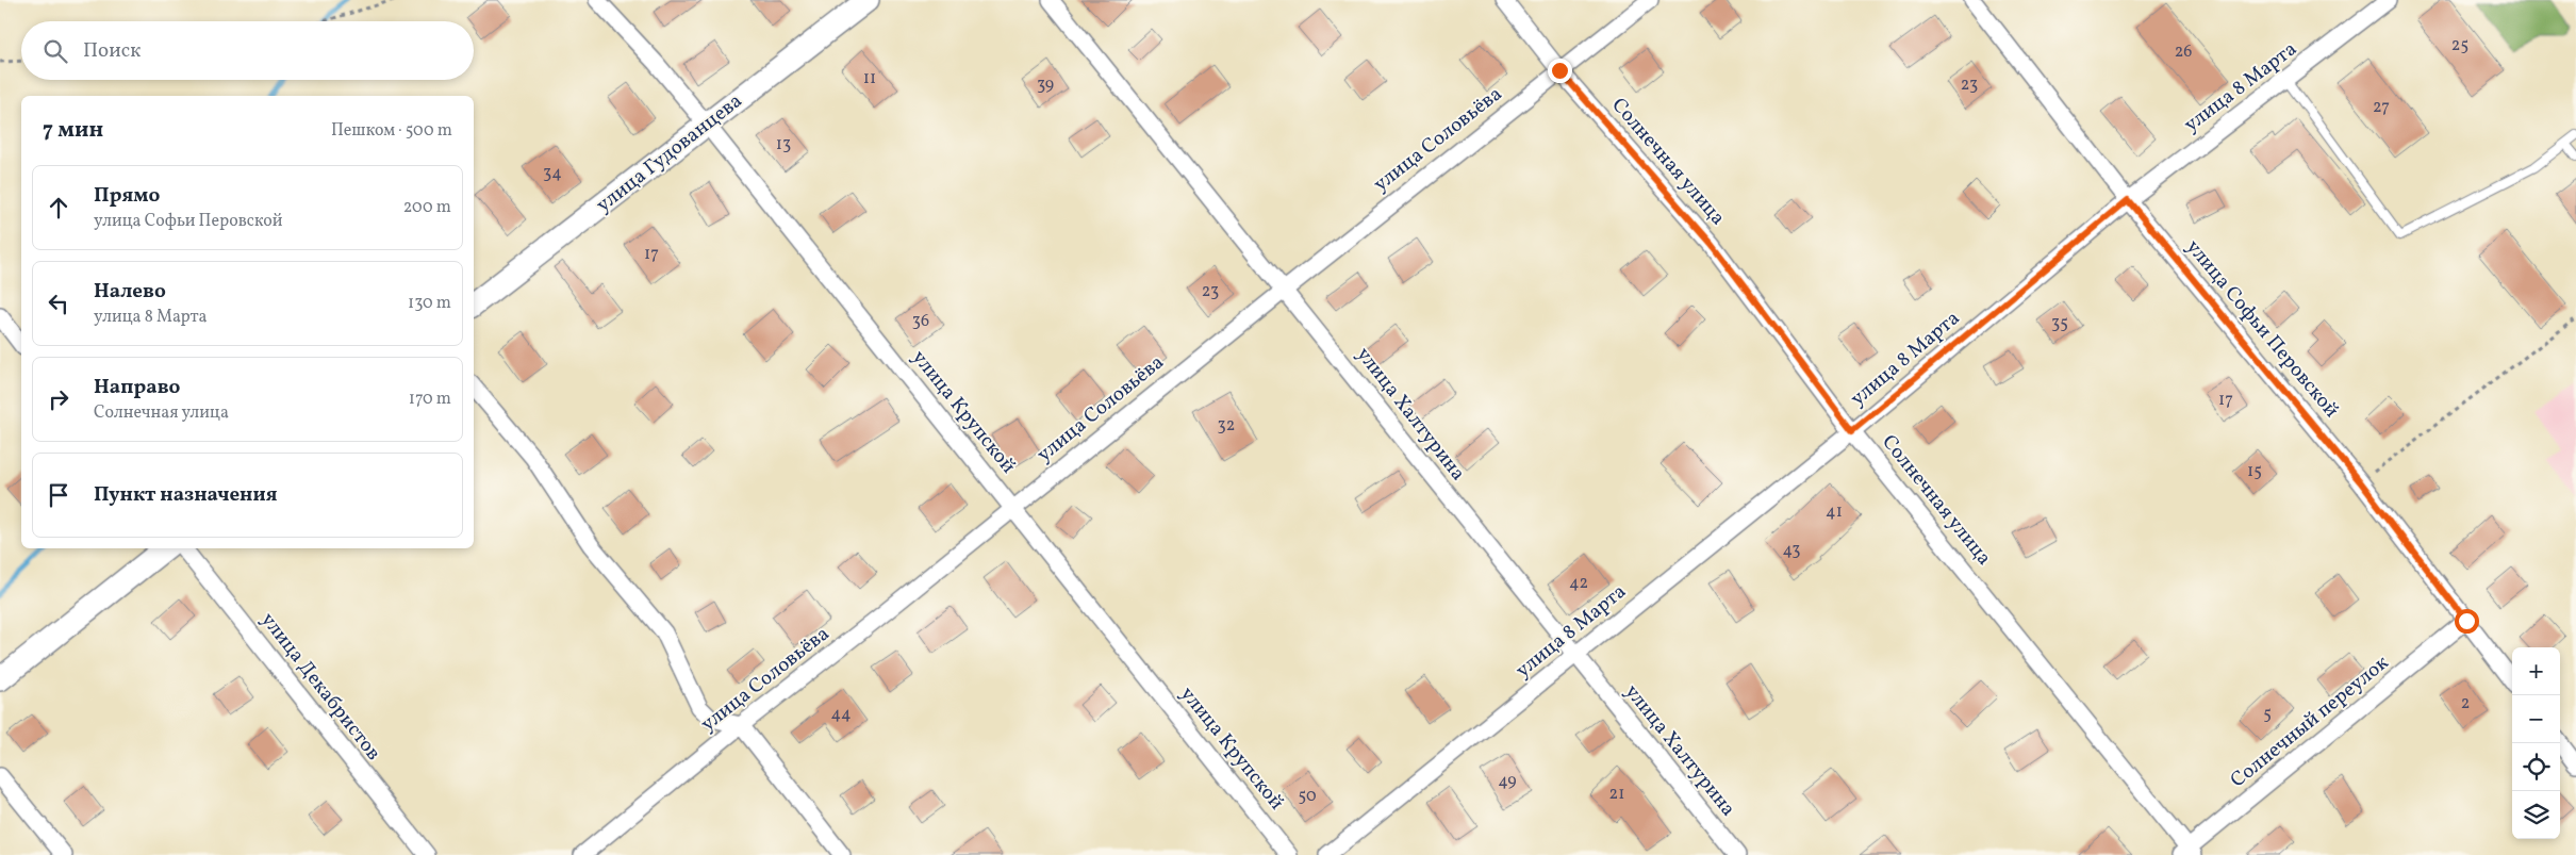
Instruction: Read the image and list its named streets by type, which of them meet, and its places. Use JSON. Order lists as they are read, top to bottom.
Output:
{
  "streets": {
    "street": [
      "улица 8 Марта",
      "улица Соловьёва",
      "улица Гудованцева",
      "Солнечная улица",
      "улица Софьи Перовской",
      "улица Крупской",
      "улица Халтурина",
      "улица Декабристов",
      "Солнечный переулок"
    ]
  },
  "crossings": [
    ["улица 8 Марта", "Солнечная улица"],
    ["улица 8 Марта", "улица Софьи Перовской"],
    ["улица 8 Марта", "улица Халтурина"],
    ["улица Соловьёва", "Солнечная улица"],
    ["улица Соловьёва", "улица Крупской"],
    ["улица Соловьёва", "улица Халтурина"],
    ["улица Гудованцева", "улица Крупской"],
    ["Солнечная улица", "Солнечный переулок"],
    ["улица Софьи Перовской", "Солнечный переулок"]
  ],
  "house_numbers": [
    "25",
    "26",
    "11",
    "39",
    "23",
    "27",
    "13",
    "34",
    "17",
    "23",
    "36",
    "35",
    "17",
    "32",
    "15",
    "41",
    "43",
    "42",
    "2",
    "44",
    "5",
    "49",
    "21",
    "50"
  ],
  "page": {
    "search": "Поиск",
    "heading": ["7 мин", "Пешком · 500 m"],
    "list": [
      ["Прямо", "улица Софьи Перовской", "200 m"],
      ["Налево", "улица 8 Марта", "130 m"],
      ["Направо", "Солнечная улица", "170 m"],
      "Пункт назначения"
    ],
    "map_buttons": ["+", "−"]
  }
}
